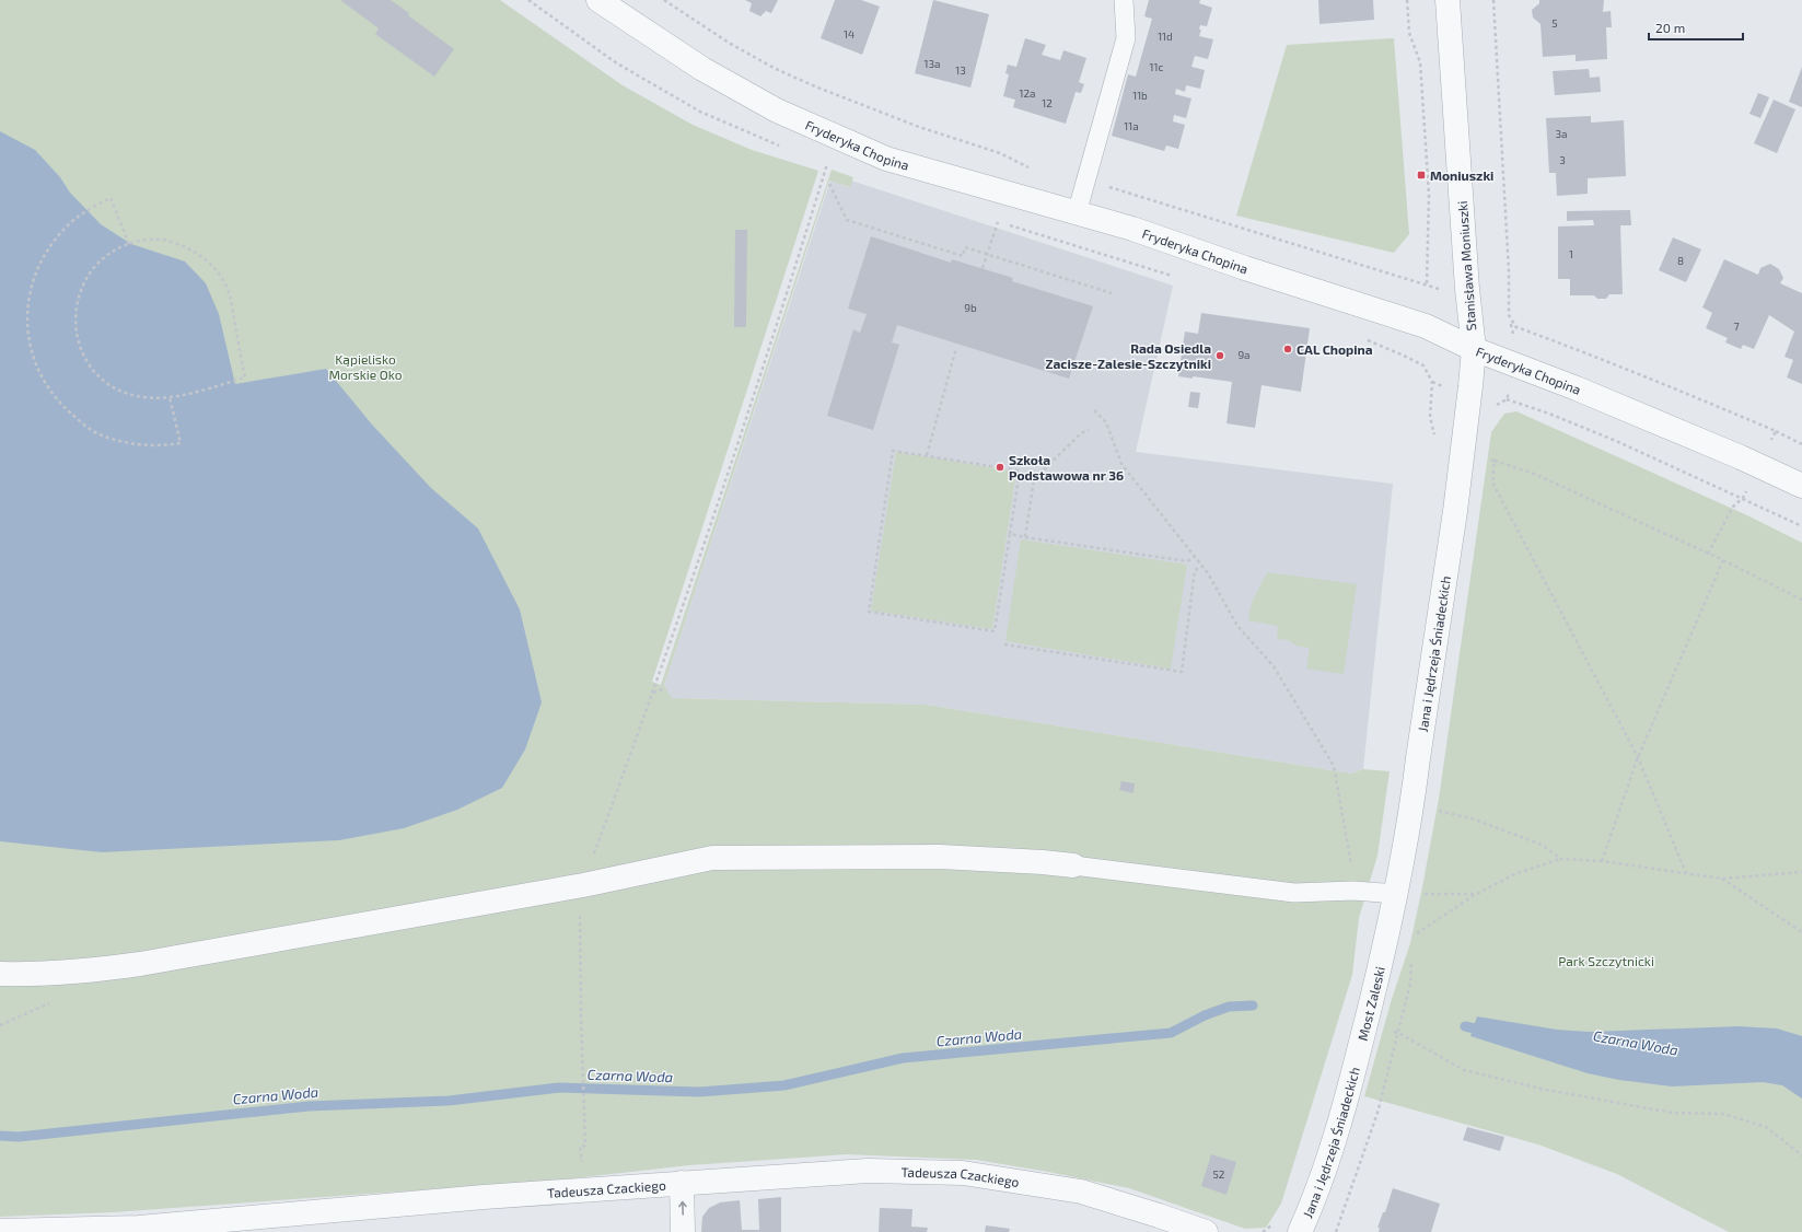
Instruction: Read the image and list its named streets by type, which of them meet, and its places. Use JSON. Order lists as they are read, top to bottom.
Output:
{
  "streets": {
    "street": [
      "Fryderyka Chopina",
      "Stanisława Moniuszki",
      "Jana i Jędrzeja Śniadeckich",
      "Most Zaleski",
      "Tadeusza Czackiego"
    ]
  },
  "crossings": [
    ["Fryderyka Chopina", "Stanisława Moniuszki"],
    ["Fryderyka Chopina", "Jana i Jędrzeja Śniadeckich"],
    ["Stanisława Moniuszki", "Jana i Jędrzeja Śniadeckich"],
    ["Jana i Jędrzeja Śniadeckich", "Most Zaleski"]
  ],
  "water": ["Czarna Woda"],
  "parks": ["Kąpielisko Morskie Oko", "Park Szczytnicki"],
  "places": {
    "transit": ["Moniuszki"],
    "other": ["CAL Chopina", "Rada Osiedla Zacisze-Zalesie-Szczytniki", "Szkoła Podstawowa nr 36"]
  },
  "house_numbers": [
    "5",
    "14",
    "11d",
    "13a",
    "11c",
    "13",
    "12a",
    "11b",
    "12",
    "11a",
    "3a",
    "3",
    "1",
    "8",
    "9b",
    "7",
    "9a",
    "52"
  ],
  "scale_bar": "20 m"
}
